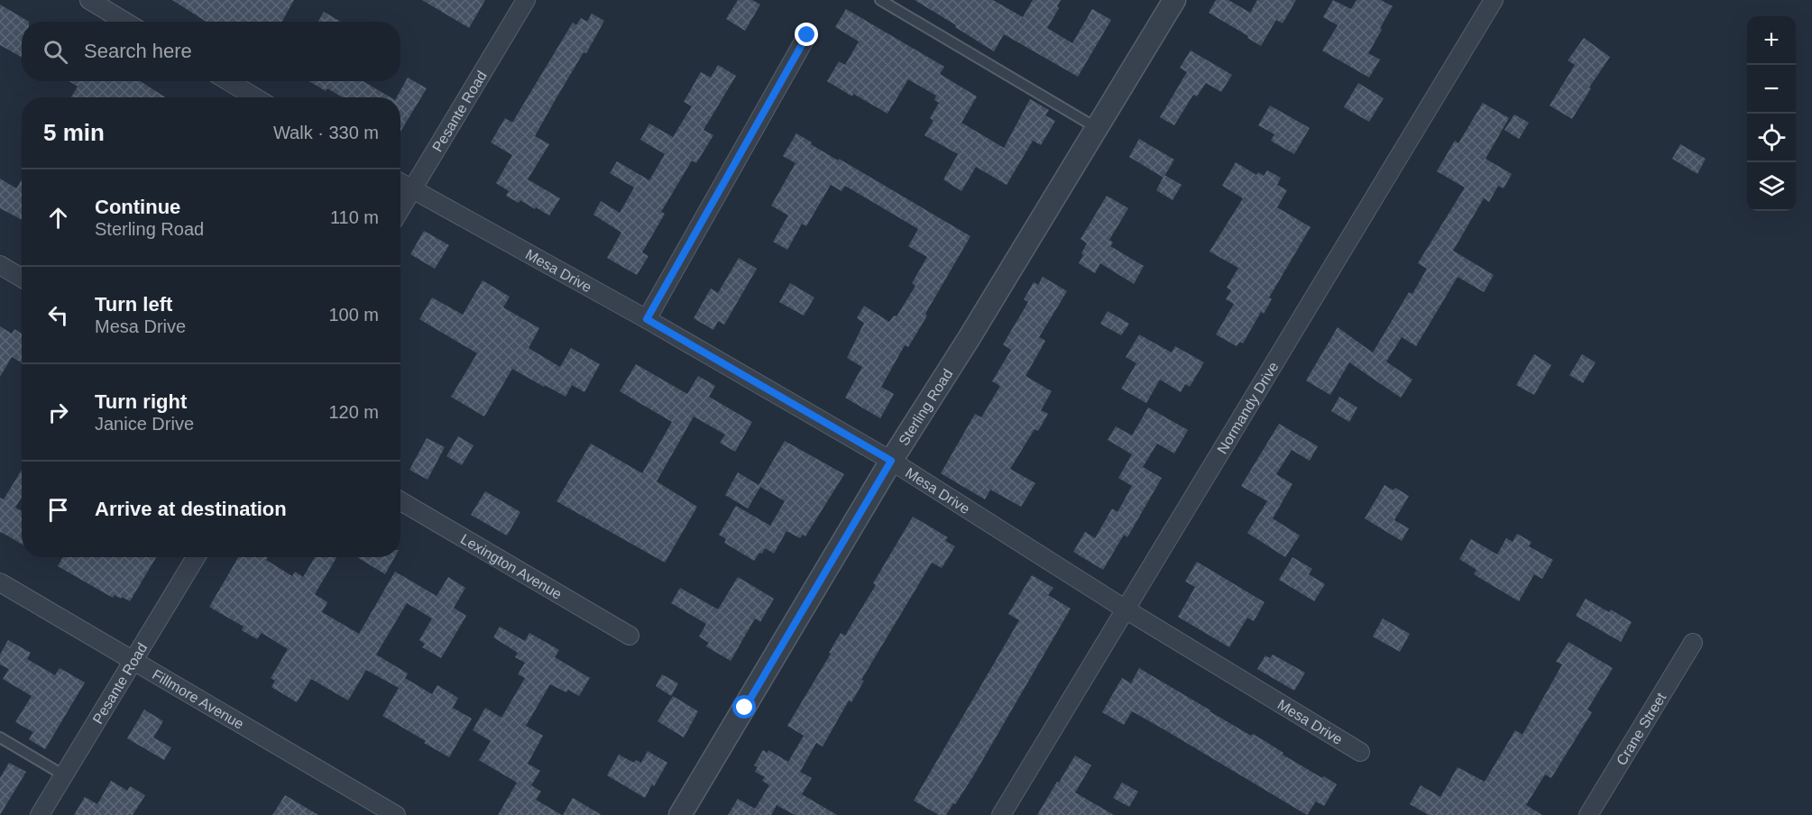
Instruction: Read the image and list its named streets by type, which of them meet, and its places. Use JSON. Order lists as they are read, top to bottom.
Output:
{
  "streets": {
    "street": [
      "Pesante Road",
      "Mesa Drive",
      "Sterling Road",
      "Normandy Drive",
      "Lexington Avenue",
      "Fillmore Avenue",
      "Crane Street"
    ]
  },
  "crossings": [
    ["Pesante Road", "Mesa Drive"],
    ["Pesante Road", "Fillmore Avenue"],
    ["Mesa Drive", "Sterling Road"],
    ["Mesa Drive", "Normandy Drive"]
  ],
  "page": {
    "map_buttons": ["+", "−"],
    "search": "Search here",
    "heading": ["5 min", "Walk · 330 m"],
    "list": [
      ["Continue", "Sterling Road", "110 m"],
      ["Turn left", "Mesa Drive", "100 m"],
      ["Turn right", "Janice Drive", "120 m"],
      "Arrive at destination"
    ]
  }
}
